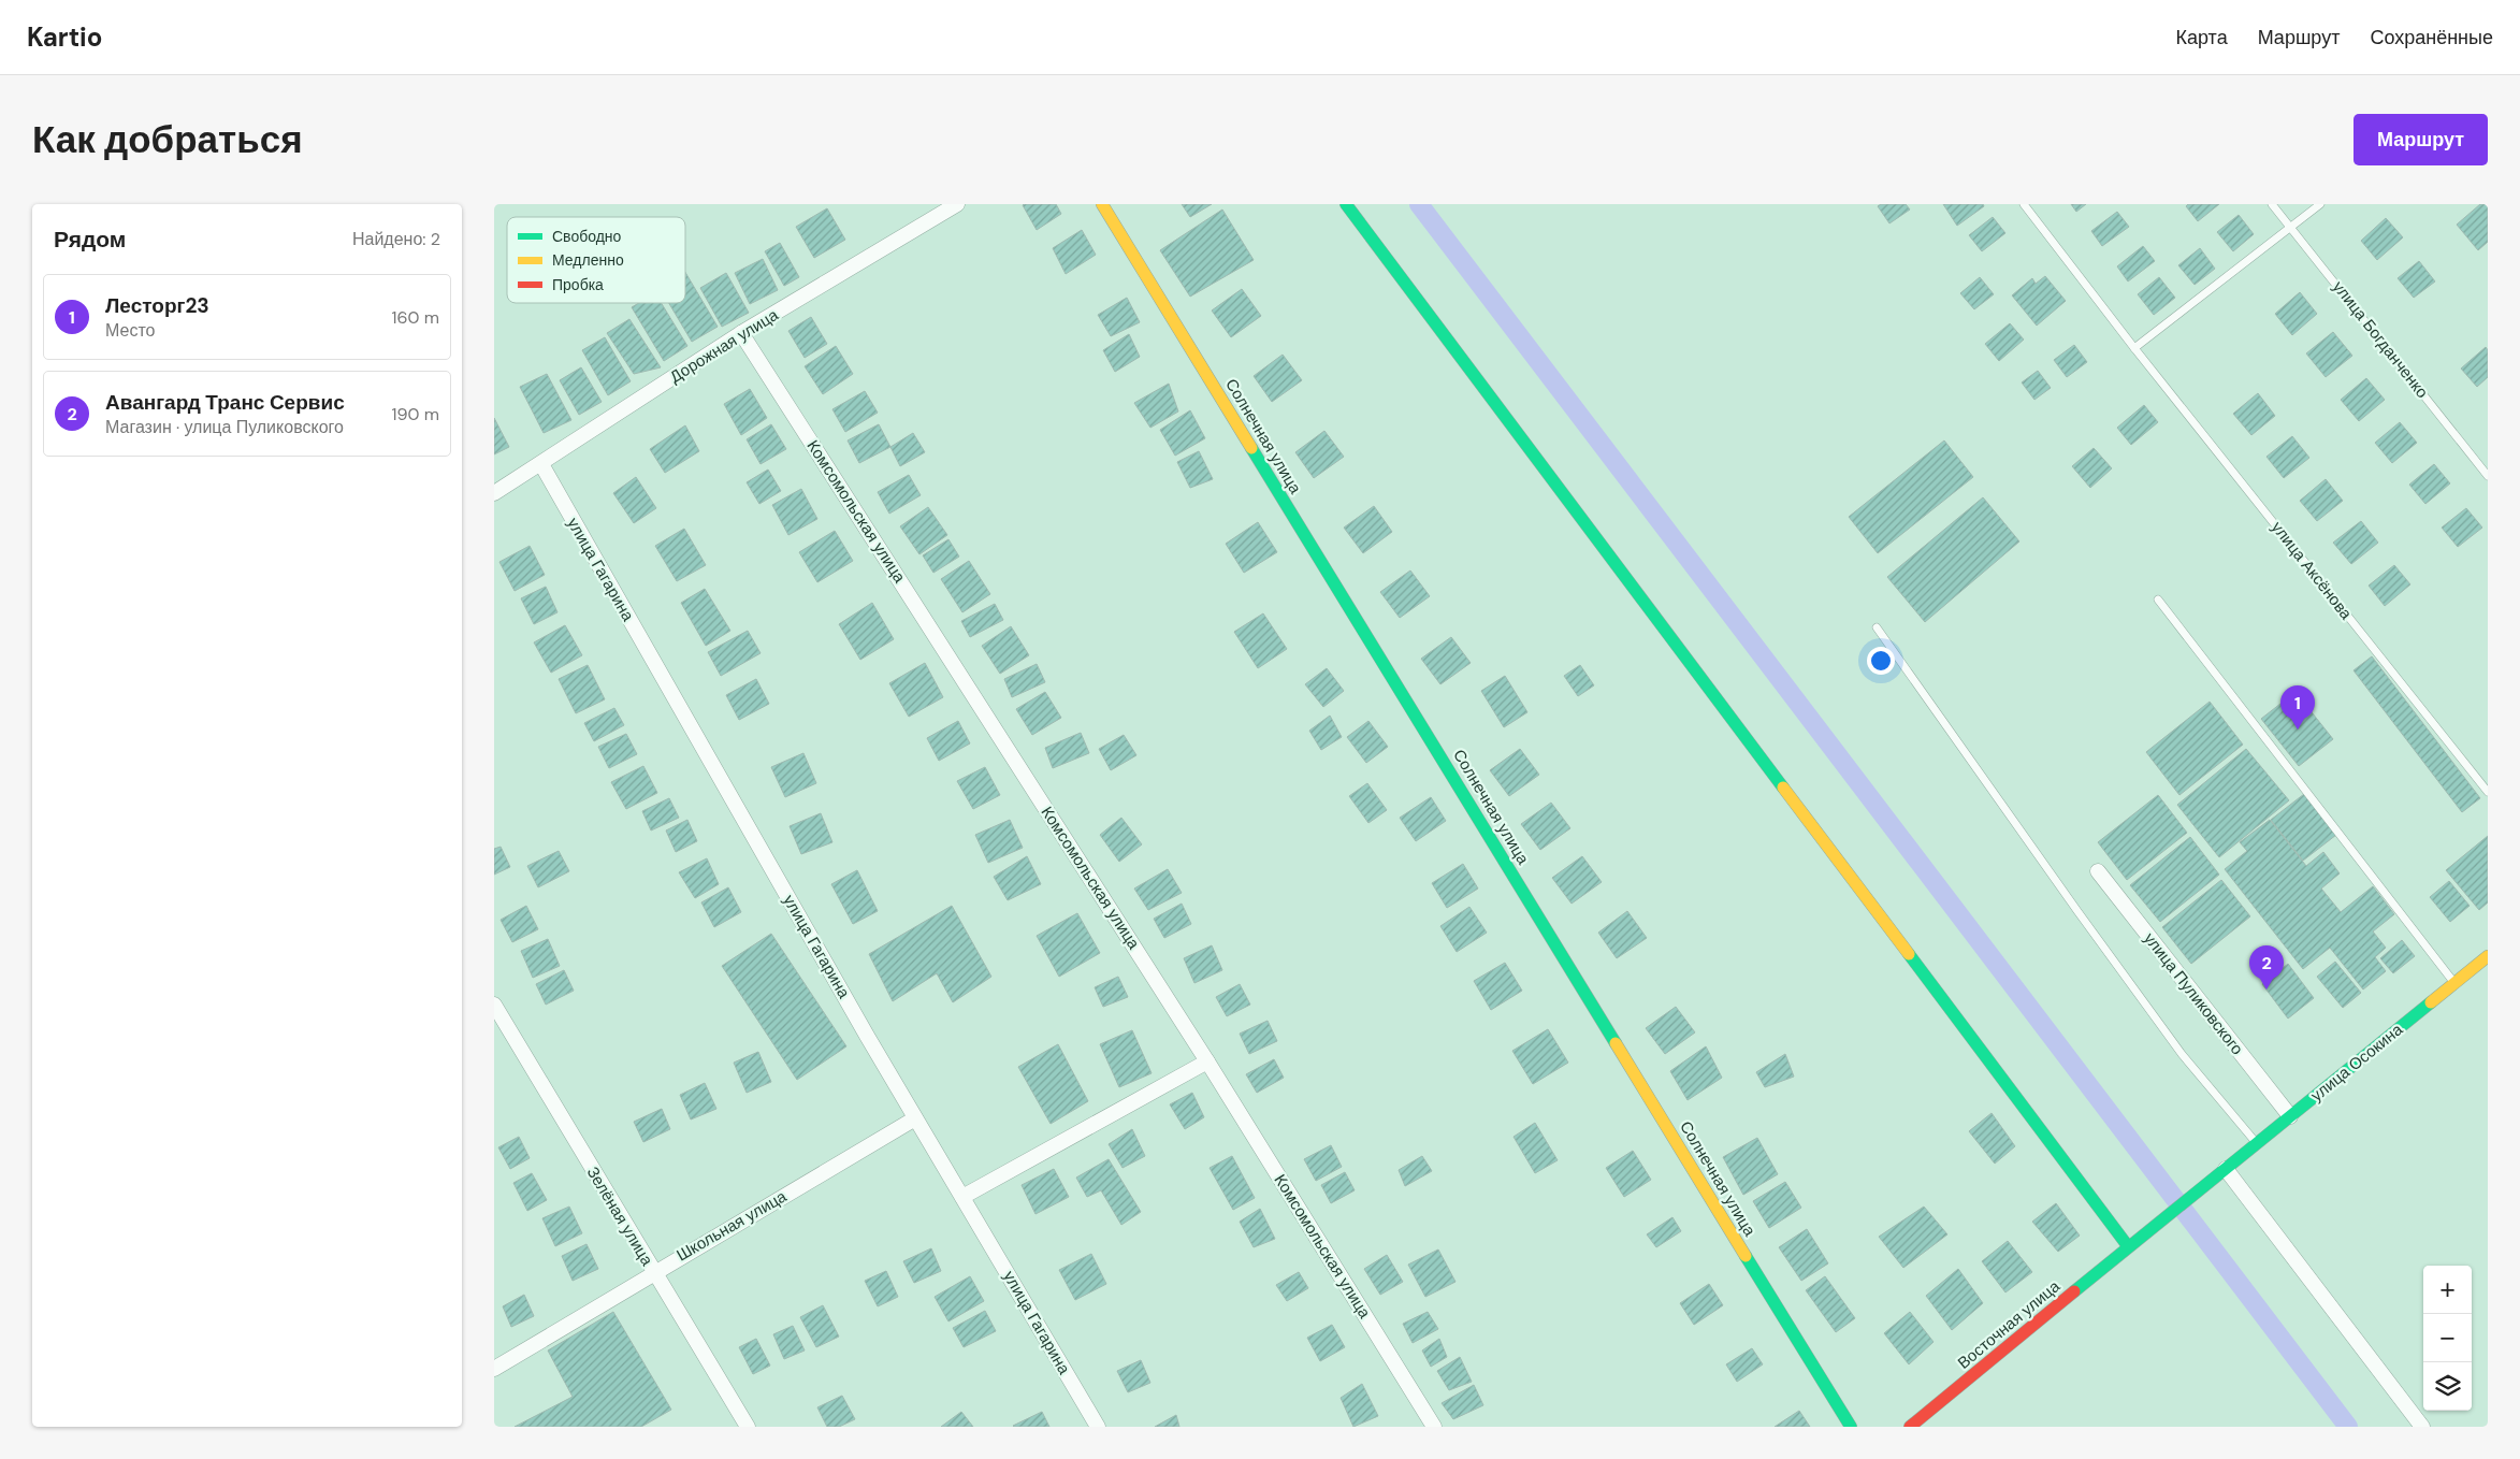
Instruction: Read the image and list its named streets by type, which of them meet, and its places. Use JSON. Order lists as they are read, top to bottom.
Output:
{
  "streets": {
    "main road": ["Солнечная улица", "улица Осокина", "Восточная улица"],
    "street": [
      "Дорожная улица",
      "Комсомольская улица",
      "улица Гагарина",
      "улица Пуликовского",
      "Зелёная улица",
      "Школьная улица"
    ],
    "lane": ["улица Богданченко", "улица Аксёнова"]
  },
  "crossings": [
    ["Дорожная улица", "Комсомольская улица"],
    ["Дорожная улица", "улица Гагарина"],
    ["улица Гагарина", "Школьная улица"],
    ["улица Пуликовского", "улица Осокина"],
    ["улица Осокина", "Восточная улица"],
    ["Зелёная улица", "Школьная улица"]
  ],
  "legend": ["Свободно", "Медленно", "Пробка"],
  "page": {
    "header": "Kartio",
    "nav": ["Карта", "Маршрут", "Сохранённые"],
    "buttons": "Маршрут",
    "title": "Как добраться",
    "heading": ["Рядом", "Найдено: 2"],
    "list": [
      {
        "mark": "1",
        "name": "Лесторг23",
        "note": "Место",
        "value": "160 m"
      },
      {
        "mark": "2",
        "name": "Авангард Транс Сервис",
        "note": "Магазин · улица Пуликовского",
        "value": "190 m"
      }
    ],
    "pins": ["1", "2"],
    "map_buttons": ["+", "−"]
  }
}
